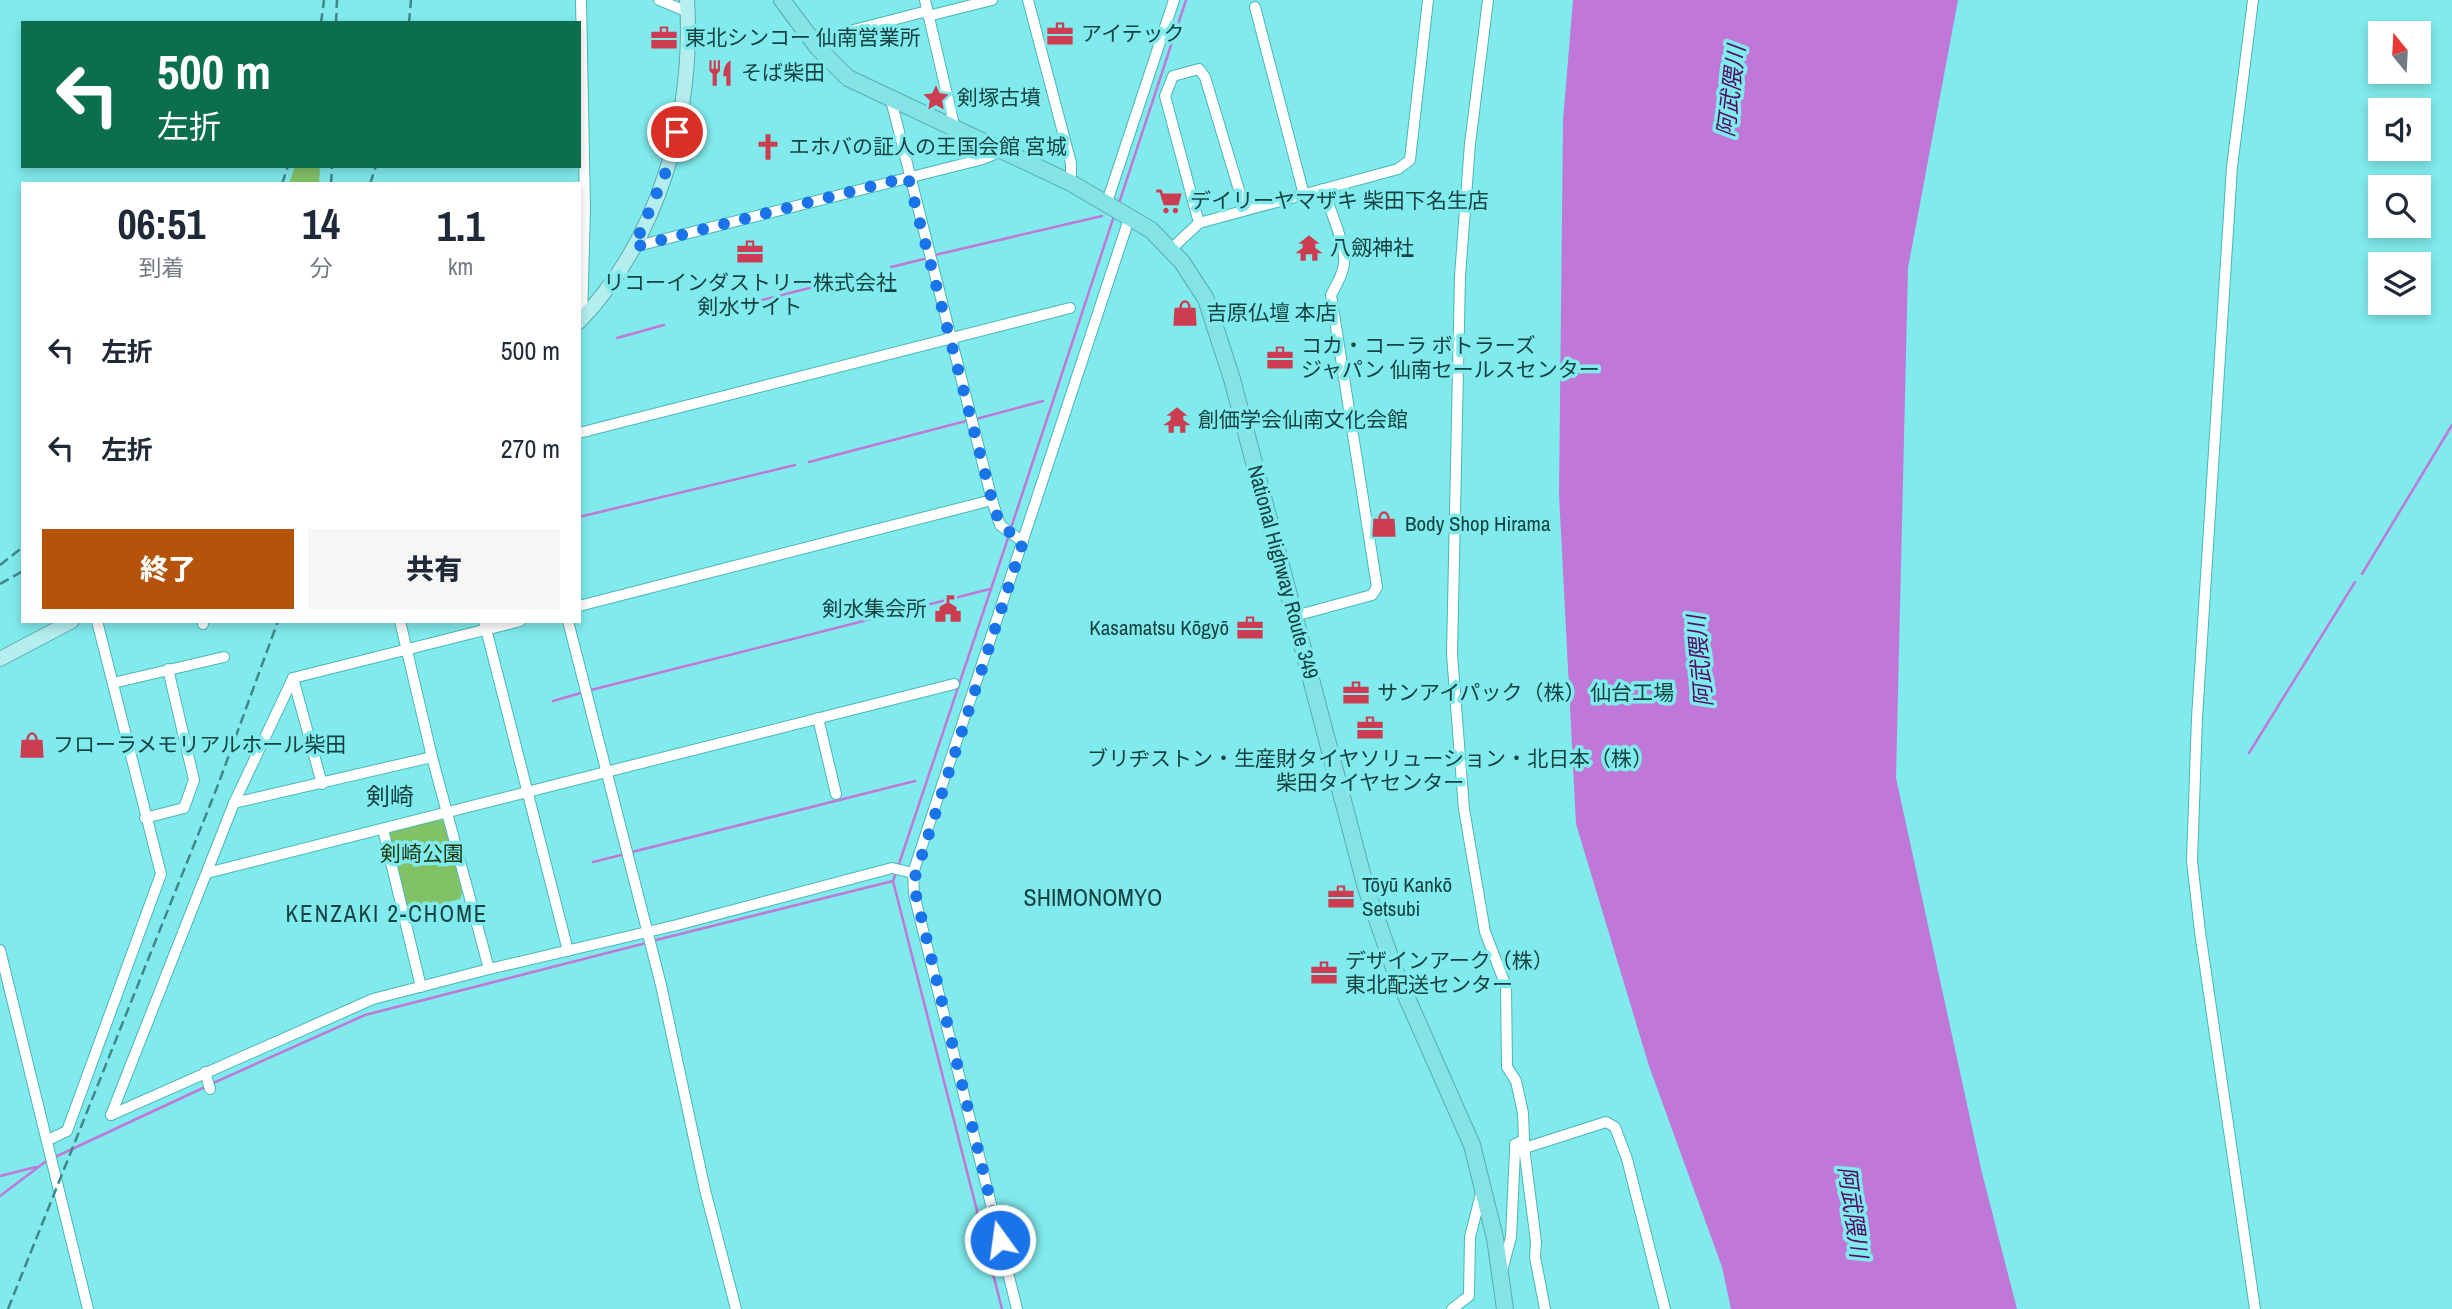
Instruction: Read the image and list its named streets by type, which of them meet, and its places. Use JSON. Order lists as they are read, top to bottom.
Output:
{
  "streets": {
    "highway": ["National Highway Route 349"]
  },
  "districts": ["剣崎", "SHIMONOMYO", "KENZAKI 2-CHOME"],
  "water": ["阿武隈川"],
  "parks": ["剣崎公園"],
  "places": {
    "office": [
      "アイテック",
      "東北シンコー 仙南営業所",
      "リコーインダストリー株式会社 剣水サイト",
      "コカ・コーラ ボトラーズ ジャパン 仙南セールスセンター",
      "Kasamatsu Kōgyō",
      "サンアイパック（株） 仙台工場",
      "ブリヂストン・生産財タイヤソリューション・北日本（株） 柴田タイヤセンター",
      "Tōyū Kankō Setsubi",
      "デザインアーク（株） 東北配送センター"
    ],
    "restaurant": ["そば柴田"],
    "place": ["剣塚古墳"],
    "church": ["エホバの証人の王国会館 宮城"],
    "supermarket": ["デイリーヤマザキ 柴田下名生店"],
    "temple": ["八劔神社", "創価学会仙南文化会館"],
    "shop": ["吉原仏壇 本店", "Body Shop Hirama", "フローラメモリアルホール柴田"],
    "public building": ["剣水集会所"]
  },
  "north": "top",
  "page": {
    "turn": ["500 m", "左折"],
    "eta": [
      "06:51",
      "到着",
      "14",
      "分",
      "1.1",
      "km"
    ],
    "list": [
      {
        "name": "左折",
        "value": "500 m"
      },
      {
        "name": "左折",
        "value": "270 m"
      }
    ],
    "buttons": ["終了", "共有"]
  }
}
